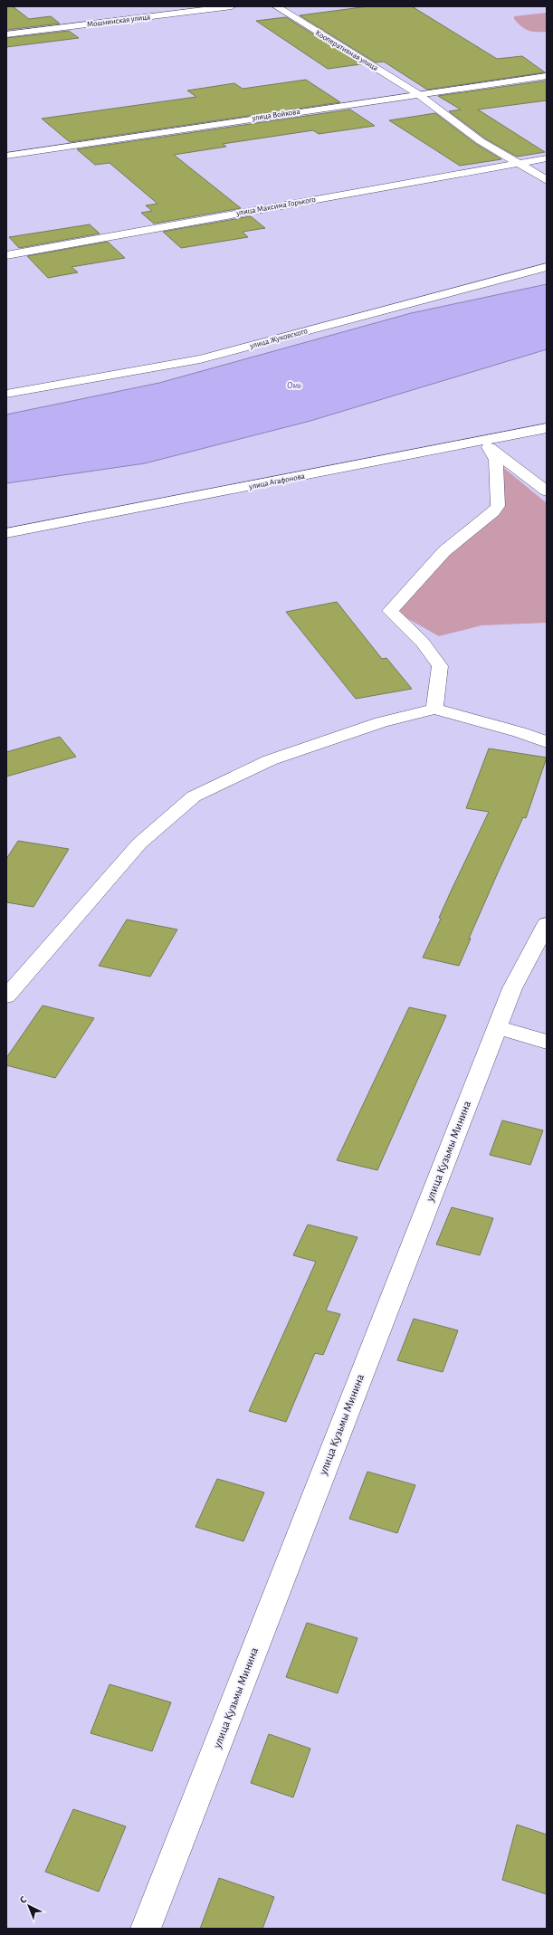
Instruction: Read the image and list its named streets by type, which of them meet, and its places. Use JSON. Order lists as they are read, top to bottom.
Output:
{
  "streets": {
    "street": [
      "Мошнинская улица",
      "Кооперативная улица",
      "улица Войкова",
      "улица Максима Горького",
      "улица Жуковского",
      "улица Агафонова",
      "улица Кузьмы Минина"
    ]
  },
  "crossings": [
    ["Кооперативная улица", "улица Войкова"],
    ["Кооперативная улица", "улица Максима Горького"]
  ],
  "water": ["Омь"],
  "north": "top left"
}
